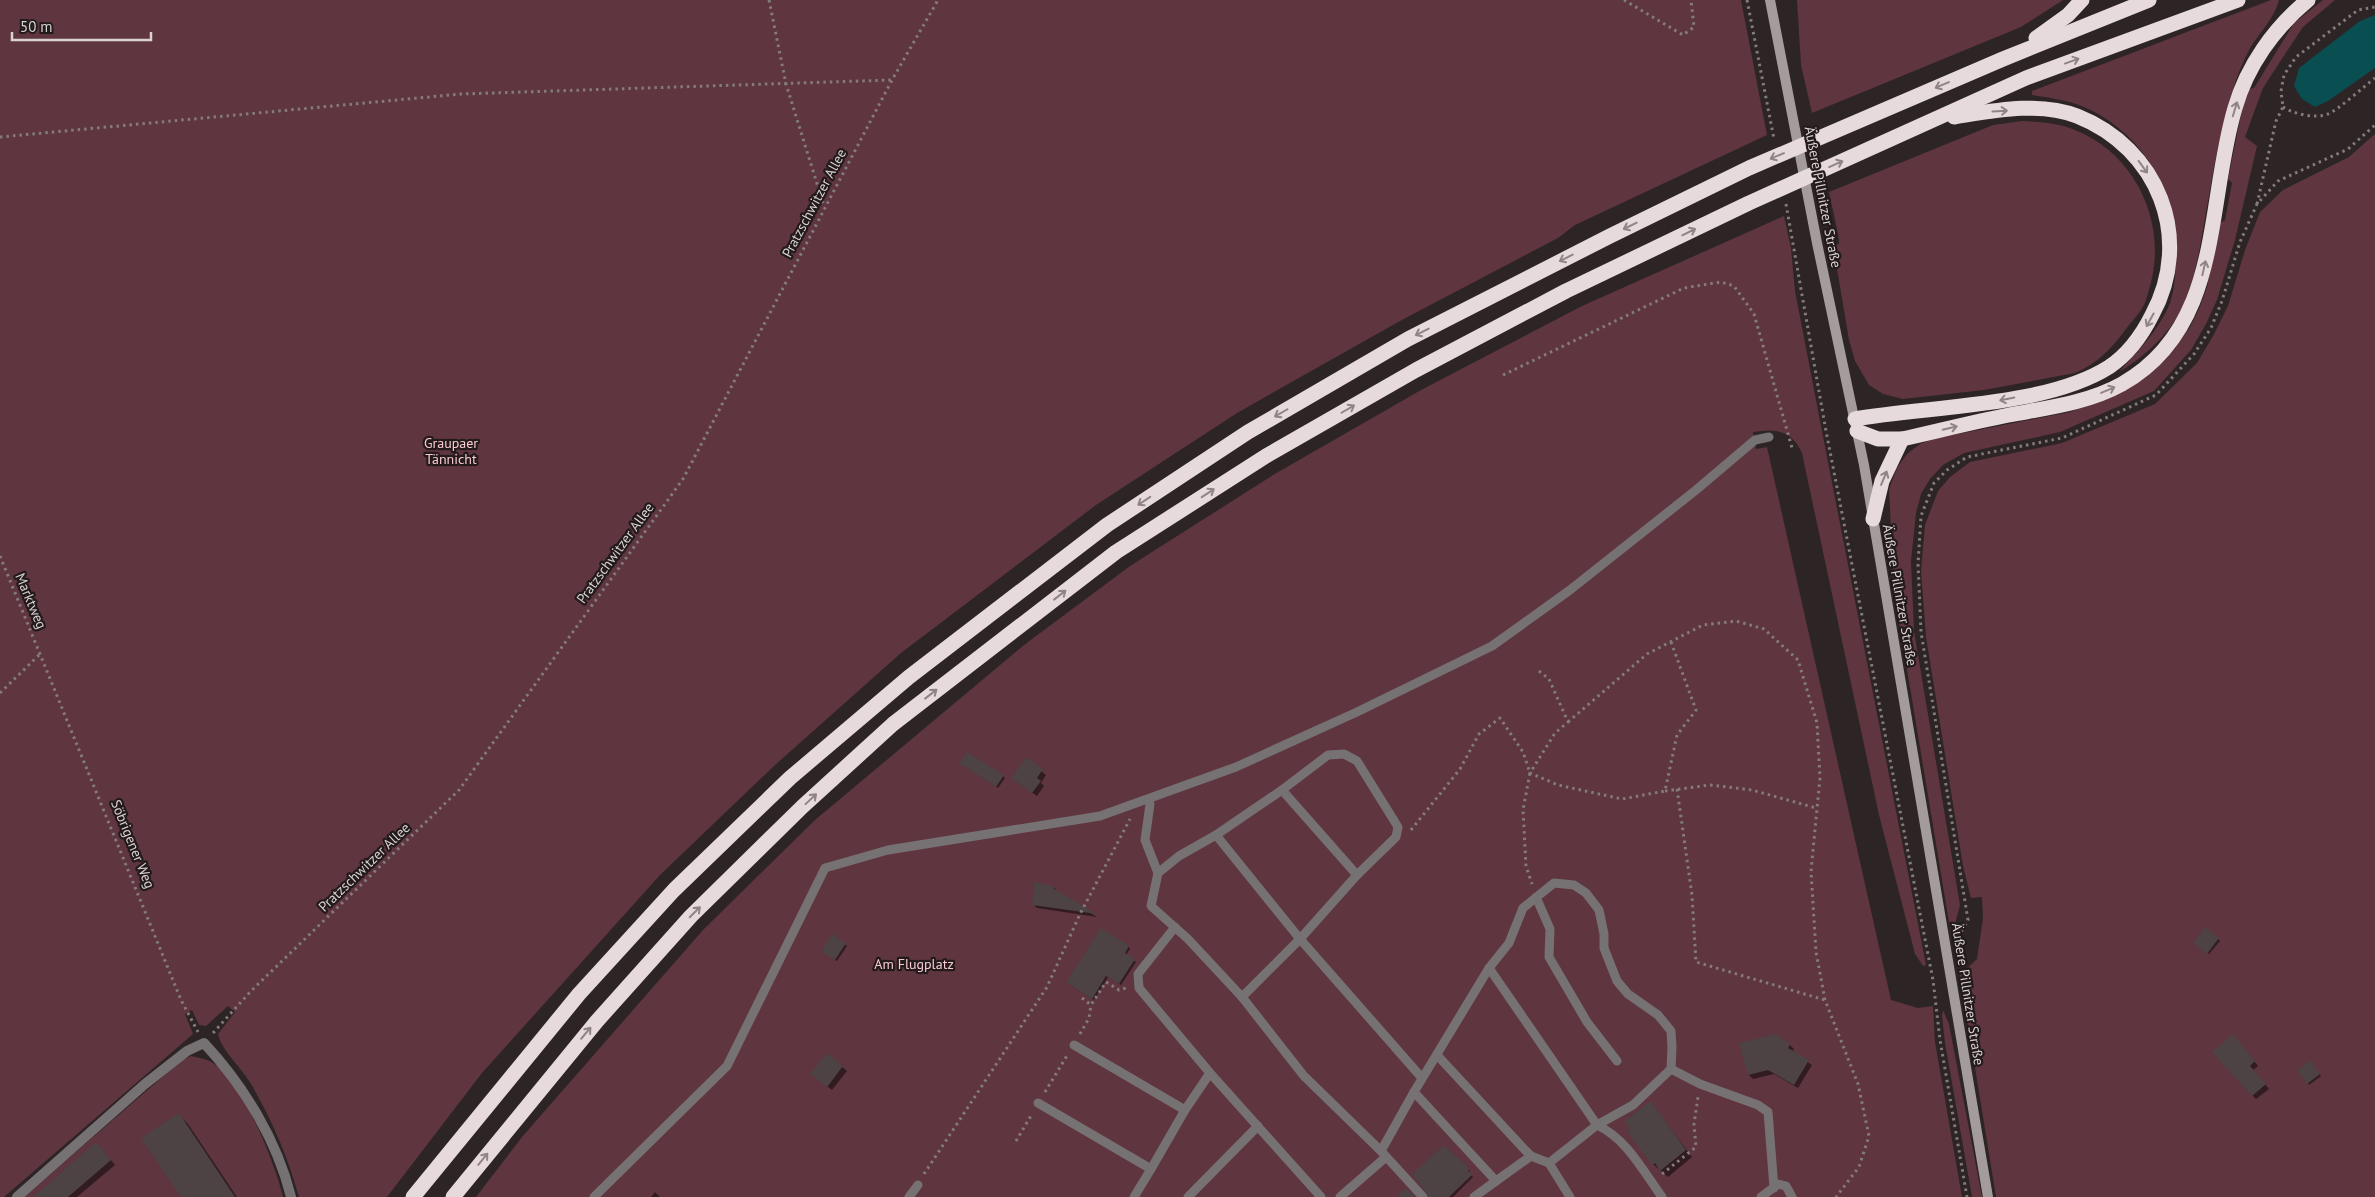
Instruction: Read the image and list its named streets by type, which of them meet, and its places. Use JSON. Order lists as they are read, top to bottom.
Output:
{
  "streets": {
    "main road": ["Äußere Pillnitzer Straße"],
    "path": ["Pratzschwitzer Allee", "Marktweg", "Söbrigener Weg"]
  },
  "crossings": [
    ["Pratzschwitzer Allee", "Söbrigener Weg"],
    ["Marktweg", "Söbrigener Weg"]
  ],
  "parks": ["Graupaer Tännicht", "Am Flugplatz"],
  "scale_bar": "50 m"
}
